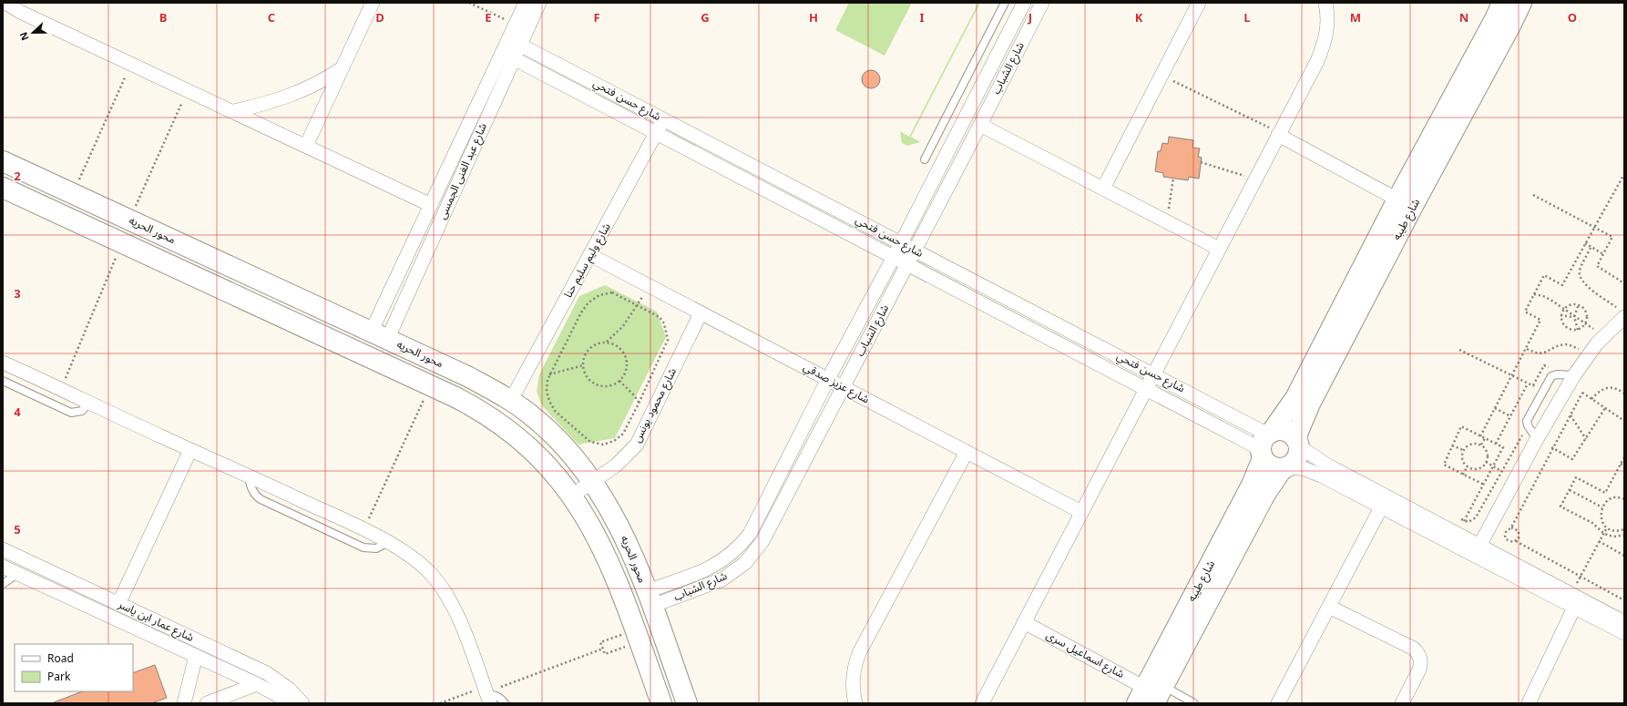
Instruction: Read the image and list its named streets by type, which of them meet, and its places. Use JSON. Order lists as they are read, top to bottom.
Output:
{
  "streets": {
    "main road": ["شارع طيبه", "محور الحريه"],
    "street": [
      "شارع الشباب",
      "شارع حسن فتحي",
      "شارع عبد الغنى الجمسى",
      "شارع وليم سليم حنا",
      "شارع عزيز صدقي",
      "شارع محمود يونس",
      "شارع عمار ابن ياسر",
      "شارع اسماعيل سرى"
    ]
  },
  "crossings": [
    ["شارع الشباب", "شارع حسن فتحي"],
    ["شارع الشباب", "محور الحريه"],
    ["شارع الشباب", "شارع عزيز صدقي"],
    ["شارع حسن فتحي", "شارع عبد الغنى الجمسى"],
    ["شارع حسن فتحي", "شارع طيبه"],
    ["شارع حسن فتحي", "شارع وليم سليم حنا"],
    ["شارع عبد الغنى الجمسى", "محور الحريه"],
    ["شارع طيبه", "شارع اسماعيل سرى"],
    ["محور الحريه", "شارع وليم سليم حنا"],
    ["محور الحريه", "شارع محمود يونس"],
    ["شارع وليم سليم حنا", "شارع عزيز صدقي"],
    ["شارع عزيز صدقي", "شارع محمود يونس"]
  ],
  "legend": ["Road", "Park"],
  "north": "left",
  "grid": {
    "columns": [
      "B",
      "C",
      "D",
      "E",
      "F",
      "G",
      "H",
      "I",
      "J",
      "K",
      "L",
      "M",
      "N",
      "O"
    ],
    "rows": [
      "2",
      "3",
      "4",
      "5"
    ]
  }
}
